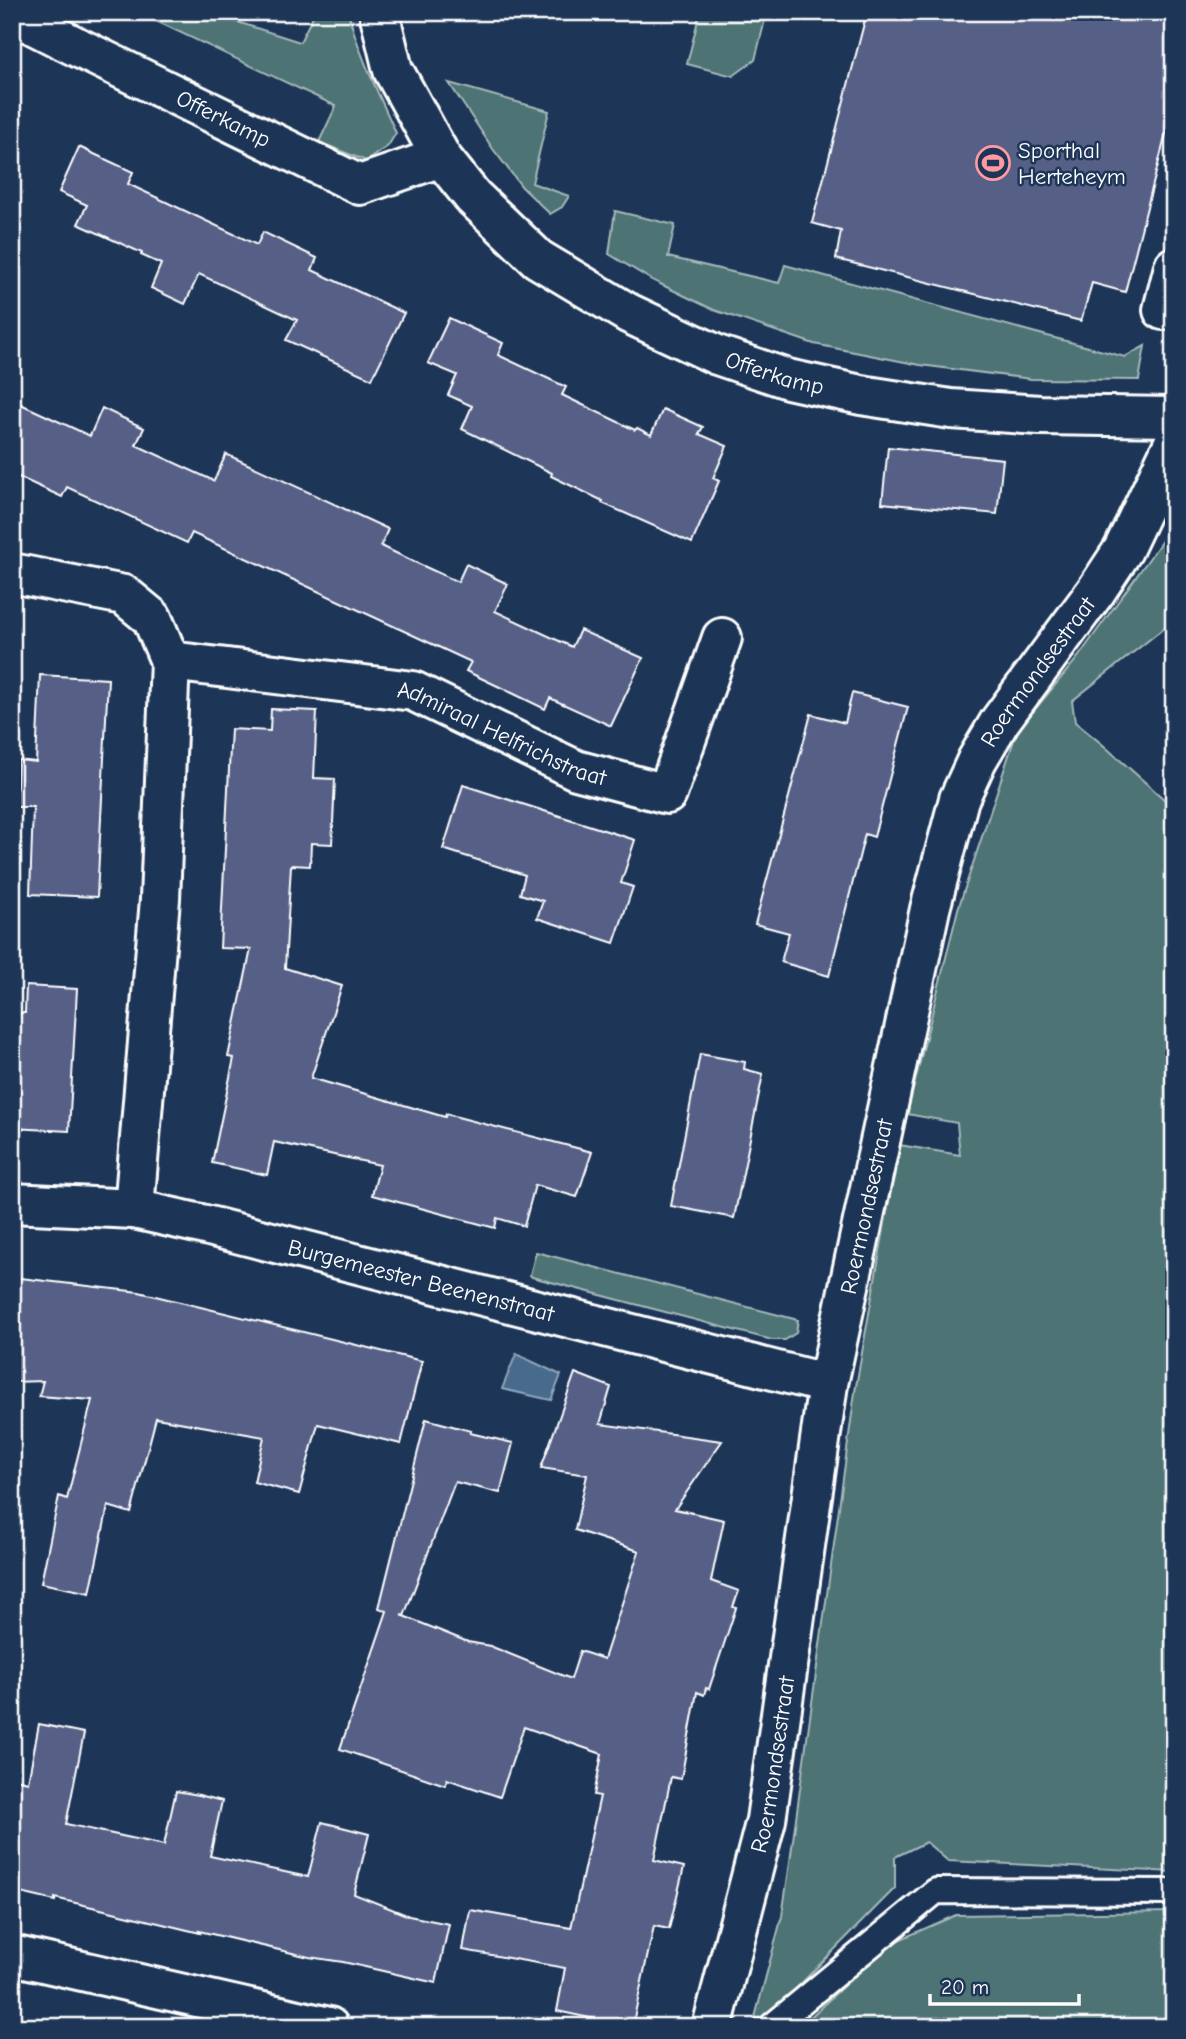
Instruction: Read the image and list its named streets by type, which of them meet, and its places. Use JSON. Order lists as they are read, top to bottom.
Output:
{
  "streets": {
    "street": [
      "Offerkamp",
      "Roermondsestraat",
      "Admiraal Helfrichstraat",
      "Burgemeester Beenenstraat"
    ]
  },
  "crossings": [
    ["Roermondsestraat", "Burgemeester Beenenstraat"]
  ],
  "places": {
    "sports": ["Sporthal Herteheym"]
  },
  "scale_bar": "20 m"
}
